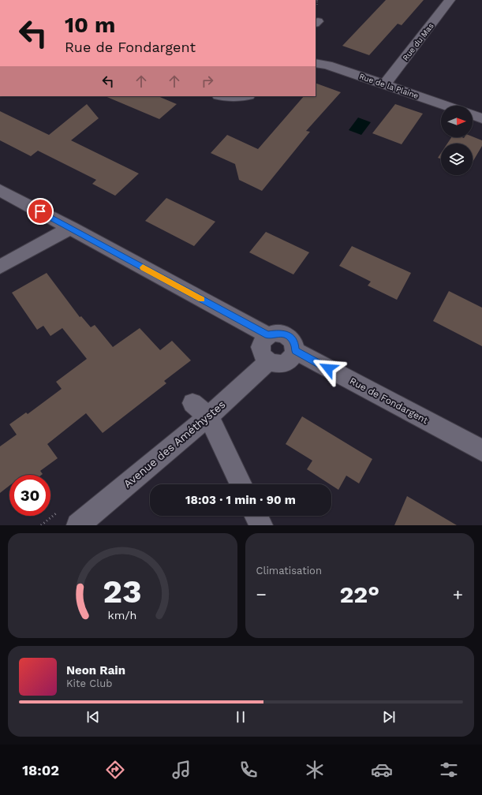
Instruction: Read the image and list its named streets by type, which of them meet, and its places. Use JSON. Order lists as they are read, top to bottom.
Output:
{
  "streets": {
    "street": [
      "Rue du Mas",
      "Rue de la Plaine",
      "Rue de Fondargent",
      "Avenue des Améthystes"
    ]
  },
  "crossings": [
    ["Rue du Mas", "Rue de la Plaine"],
    ["Rue de Fondargent", "Avenue des Améthystes"]
  ],
  "north": "right",
  "page": {
    "turn": ["10 m", "Rue de Fondargent"],
    "limit": "30",
    "trip": "18:03 · 1 min · 90 m",
    "tile": "Climatisation",
    "heat": ["−", "22°", "+"],
    "song": ["Neon Rain", "Kite Club"],
    "tabs": "18:02",
    "gauge": ["23", "km/h"]
  }
}
